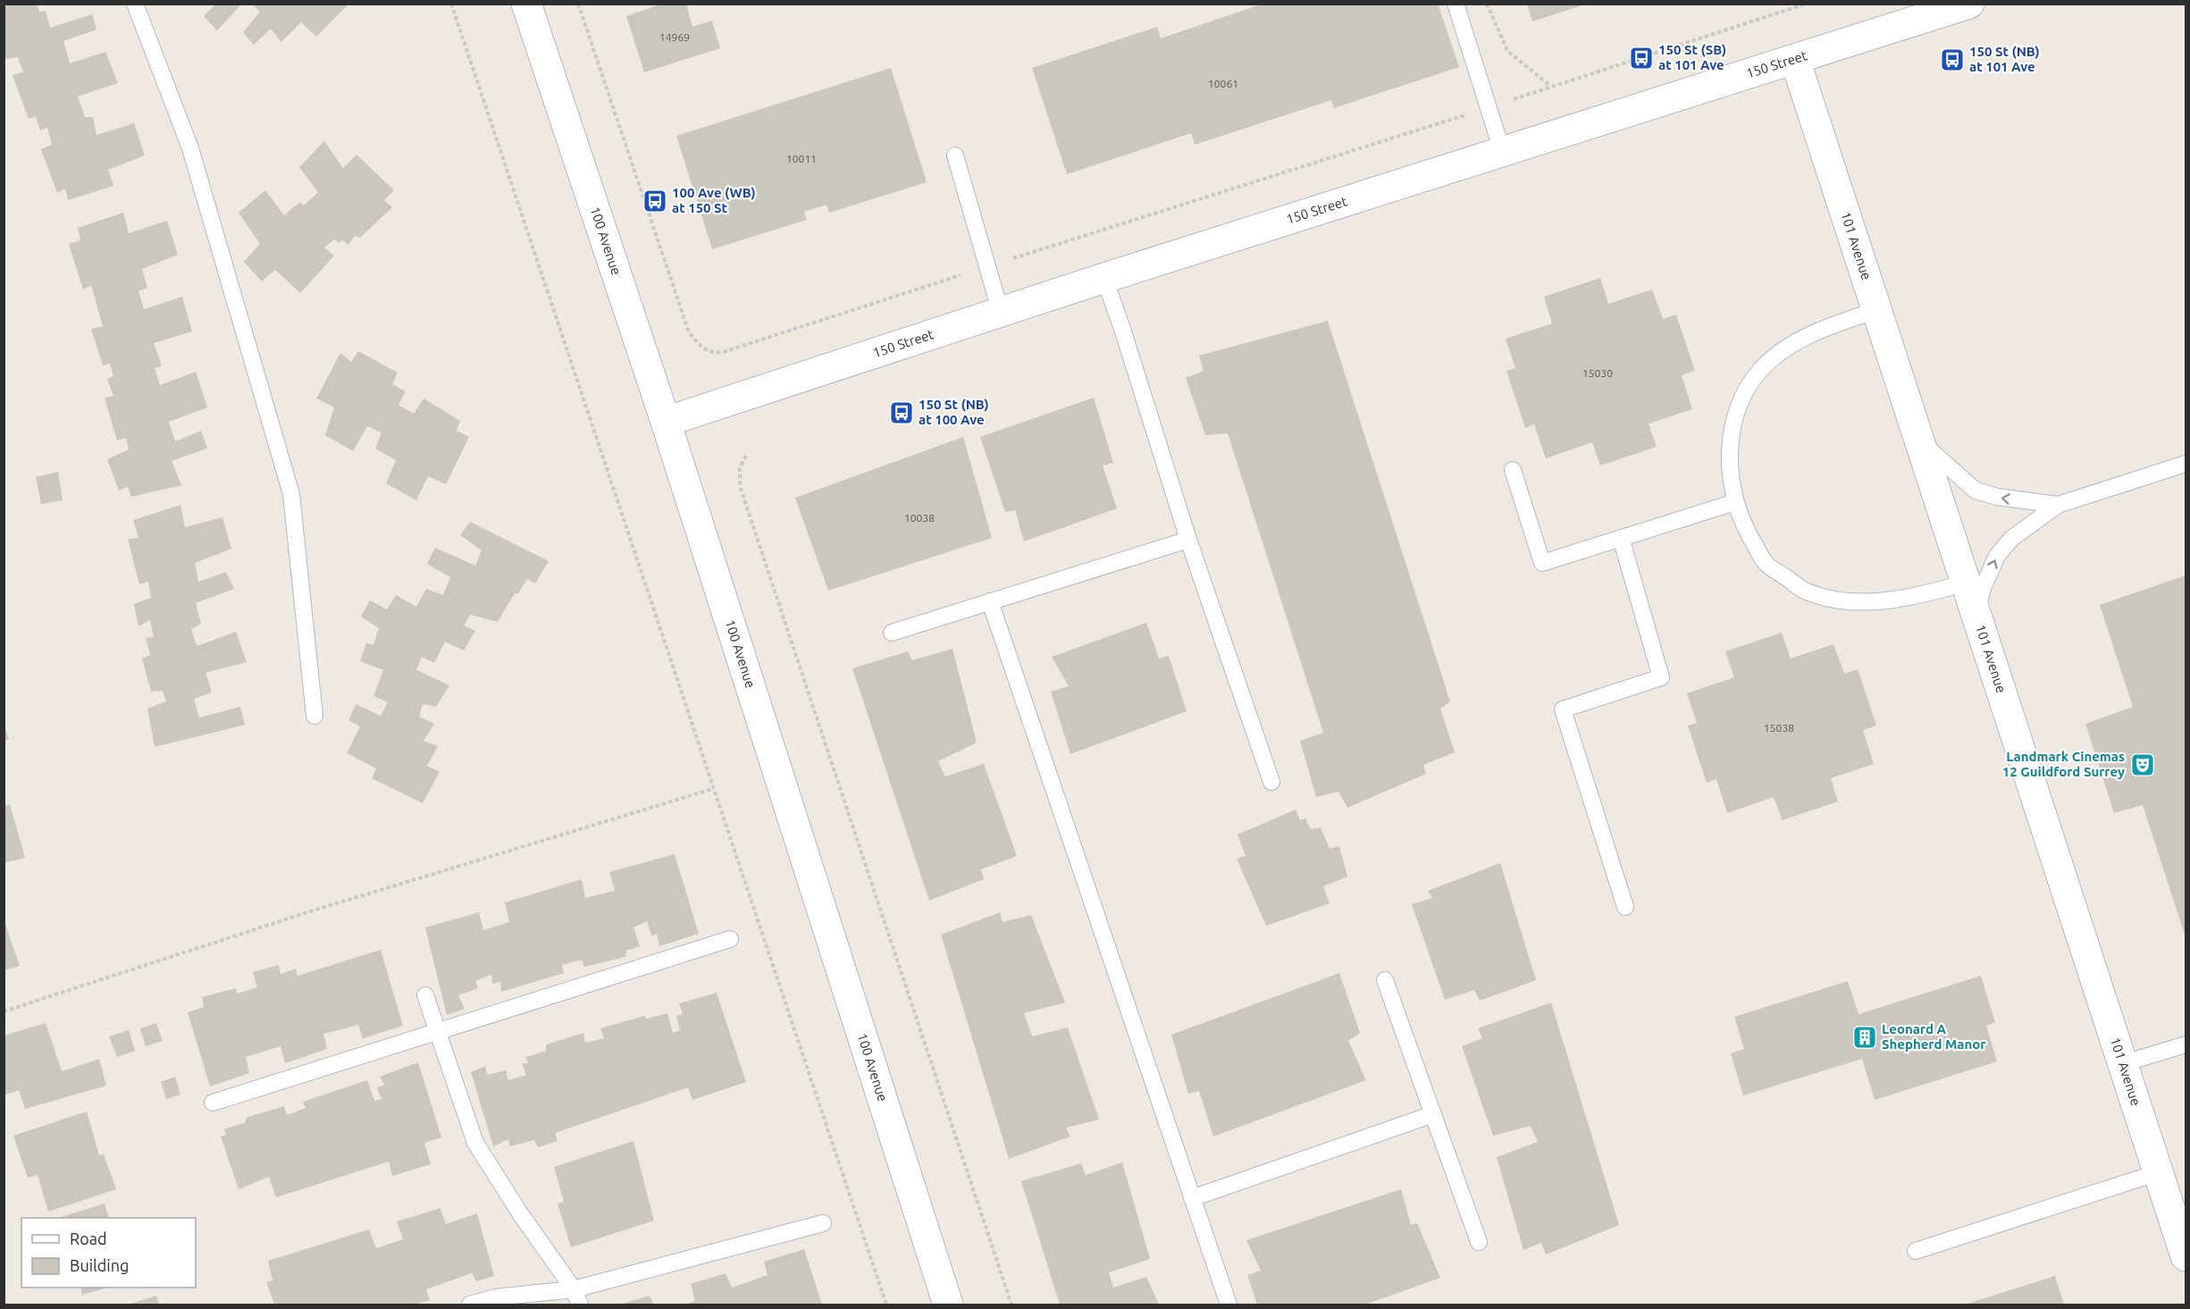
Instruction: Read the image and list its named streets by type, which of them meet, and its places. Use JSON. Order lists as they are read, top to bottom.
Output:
{
  "streets": {
    "main road": ["150 Street", "100 Avenue", "101 Avenue"]
  },
  "crossings": [
    ["150 Street", "100 Avenue"],
    ["150 Street", "101 Avenue"]
  ],
  "places": {
    "bus stop": [
      "150 St (SB) at 101 Ave",
      "150 St (NB) at 101 Ave",
      "100 Ave (WB) at 150 St",
      "150 St (NB) at 100 Ave"
    ],
    "theatre": ["Landmark Cinemas 12 Guildford Surrey"],
    "building": ["Leonard A Shepherd Manor"]
  },
  "house_numbers": [
    "14969",
    "10061",
    "10011",
    "15030",
    "10038",
    "15038"
  ],
  "legend": ["Road", "Building"]
}
